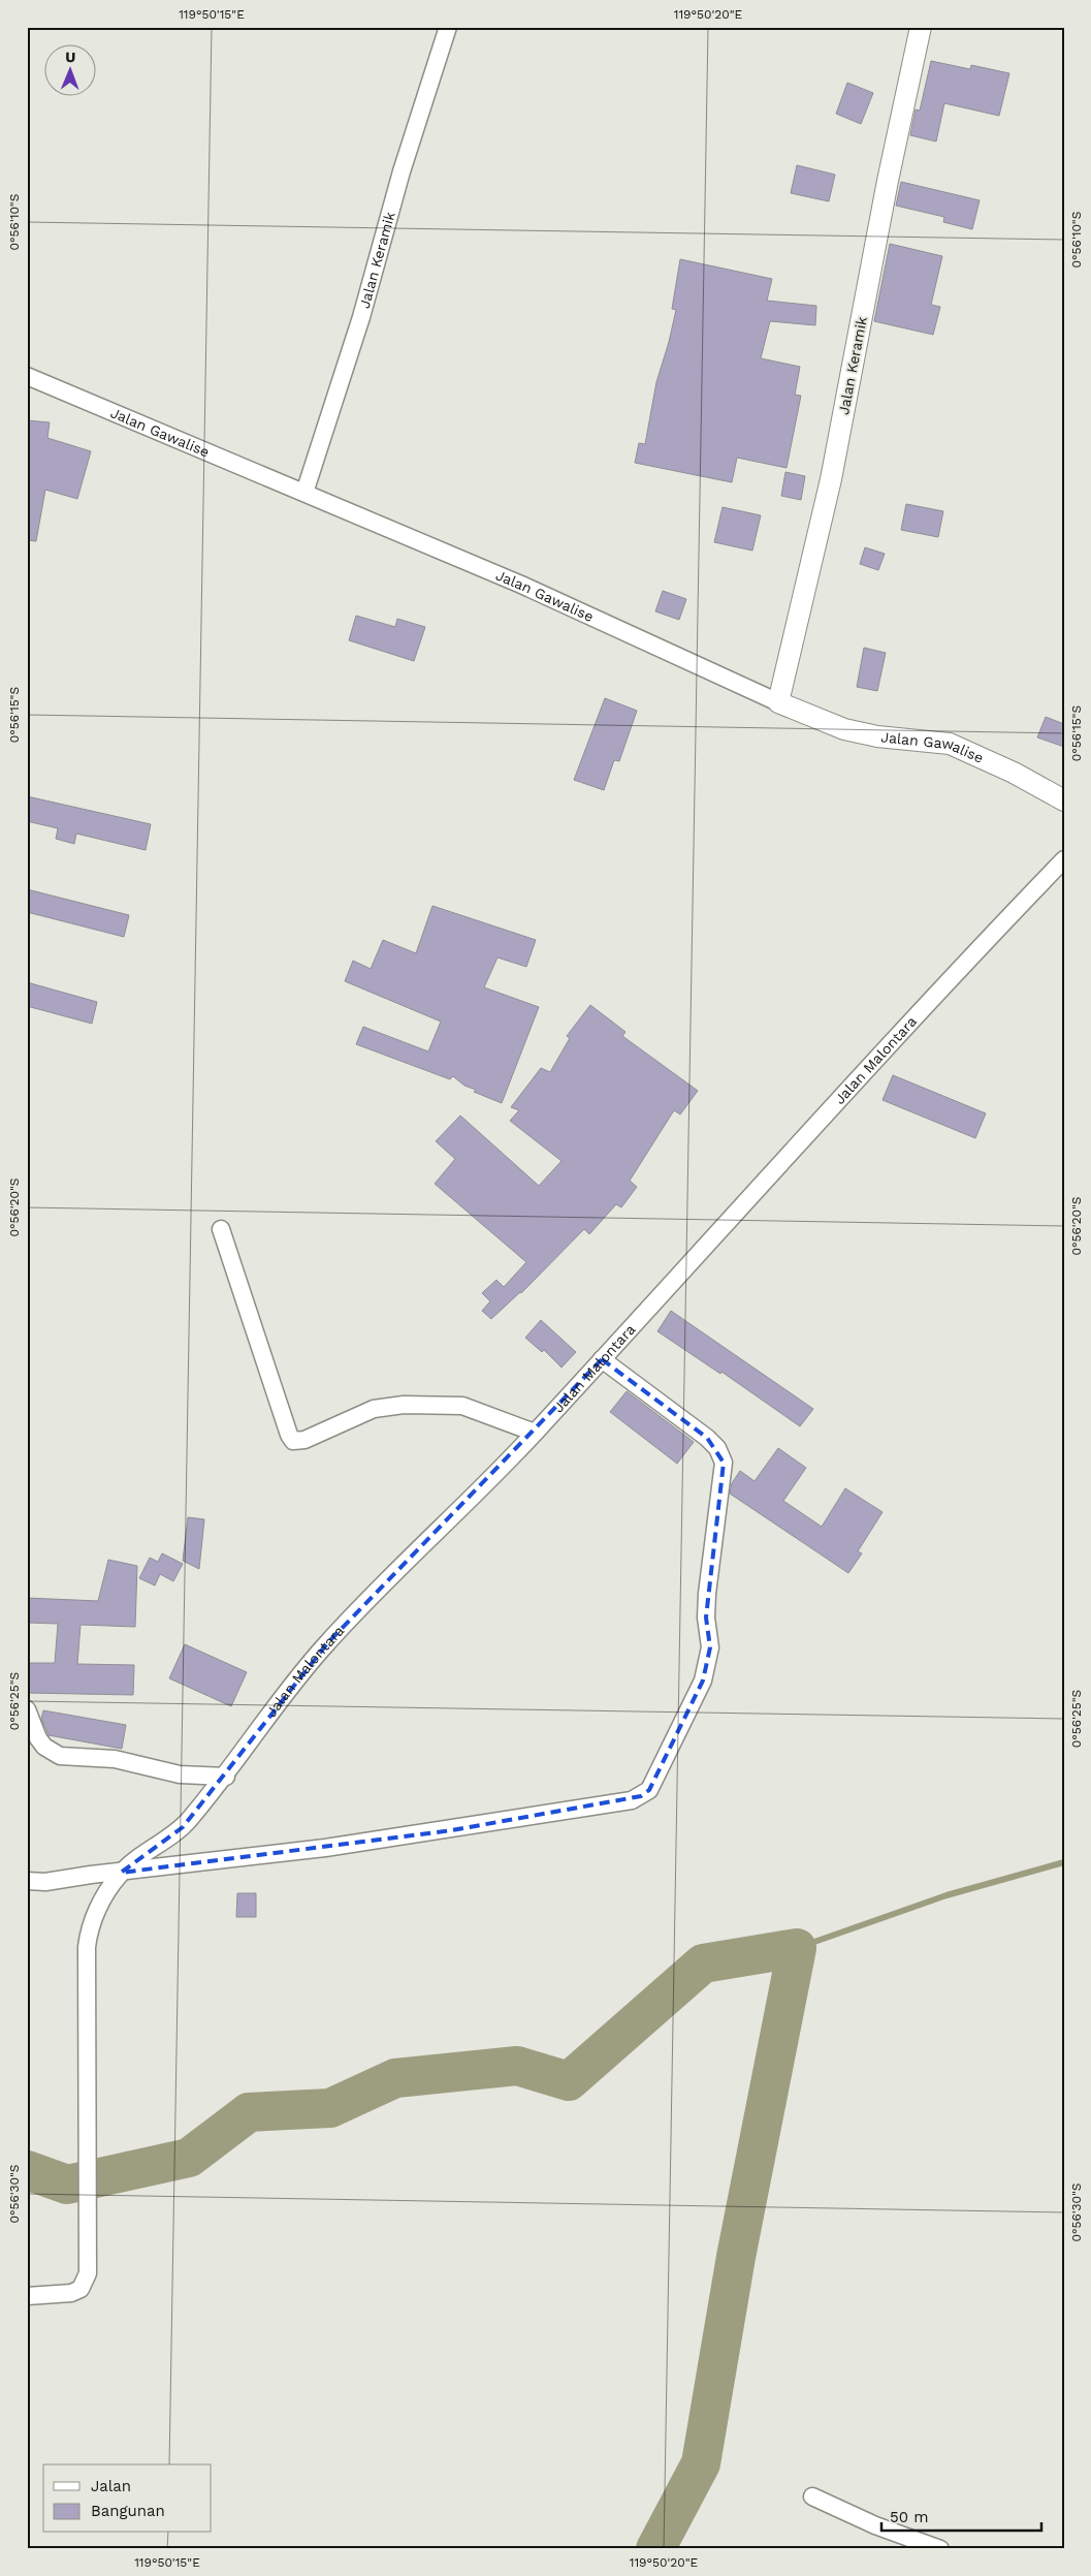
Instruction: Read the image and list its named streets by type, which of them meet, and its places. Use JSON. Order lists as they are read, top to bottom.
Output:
{
  "streets": {
    "street": ["Jalan Keramik", "Jalan Gawalise", "Jalan Malontara"]
  },
  "crossings": [
    ["Jalan Keramik", "Jalan Gawalise"]
  ],
  "legend": ["Jalan", "Bangunan"],
  "scale_bar": "50 m",
  "north": "top",
  "coordinates": [
    "119°50'15\"E",
    "119°50'20\"E",
    "0°56'10\"S",
    "0°56'15\"S",
    "0°56'20\"S",
    "0°56'25\"S",
    "0°56'30\"S"
  ]
}
